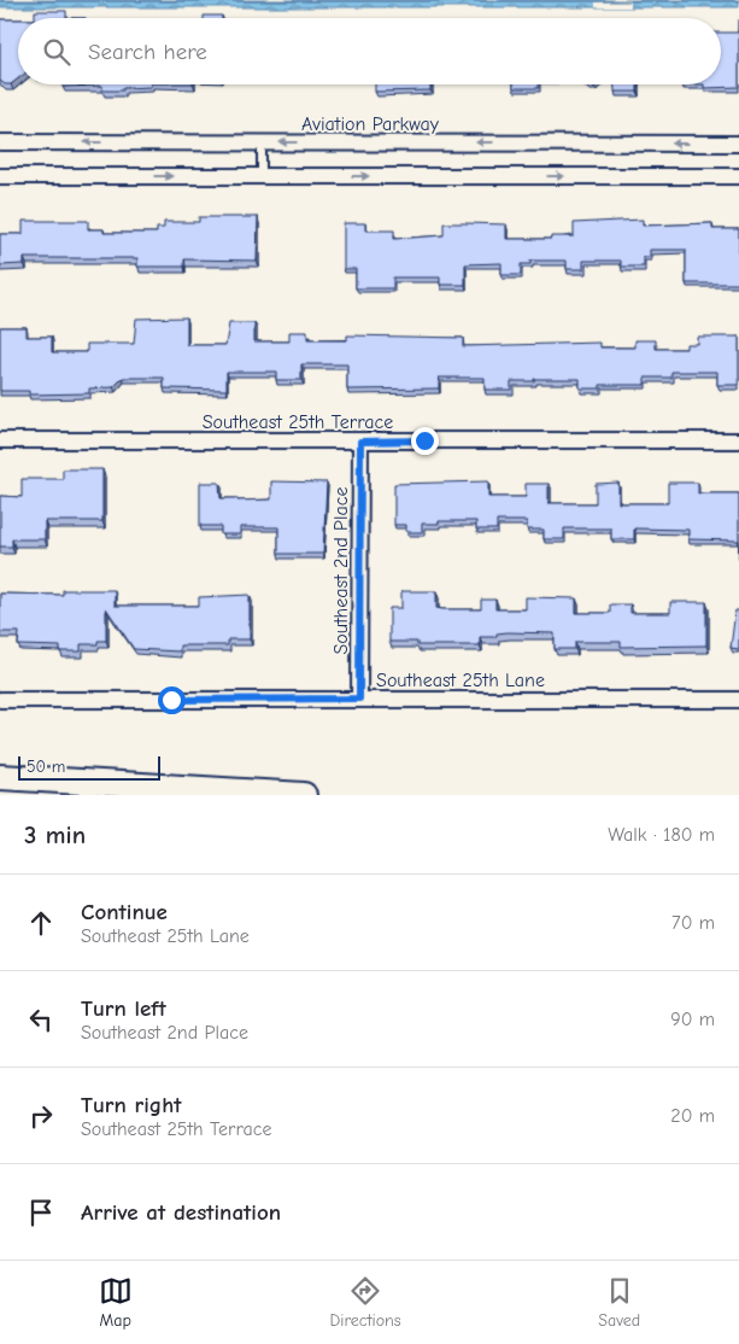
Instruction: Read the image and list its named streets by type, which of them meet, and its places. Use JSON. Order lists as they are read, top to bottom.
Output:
{
  "streets": {
    "street": [
      "Aviation Parkway",
      "Southeast 25th Terrace",
      "Southeast 2nd Place",
      "Southeast 25th Lane"
    ]
  },
  "crossings": [
    ["Southeast 25th Terrace", "Southeast 2nd Place"],
    ["Southeast 2nd Place", "Southeast 25th Lane"]
  ],
  "scale_bar": "50 m",
  "page": {
    "search": "Search here",
    "scale": "50 m",
    "heading": ["3 min", "Walk · 180 m"],
    "list": [
      ["Continue", "Southeast 25th Lane", "70 m"],
      ["Turn left", "Southeast 2nd Place", "90 m"],
      ["Turn right", "Southeast 25th Terrace", "20 m"],
      "Arrive at destination"
    ],
    "nav": ["Map", "Directions", "Saved"]
  }
}
